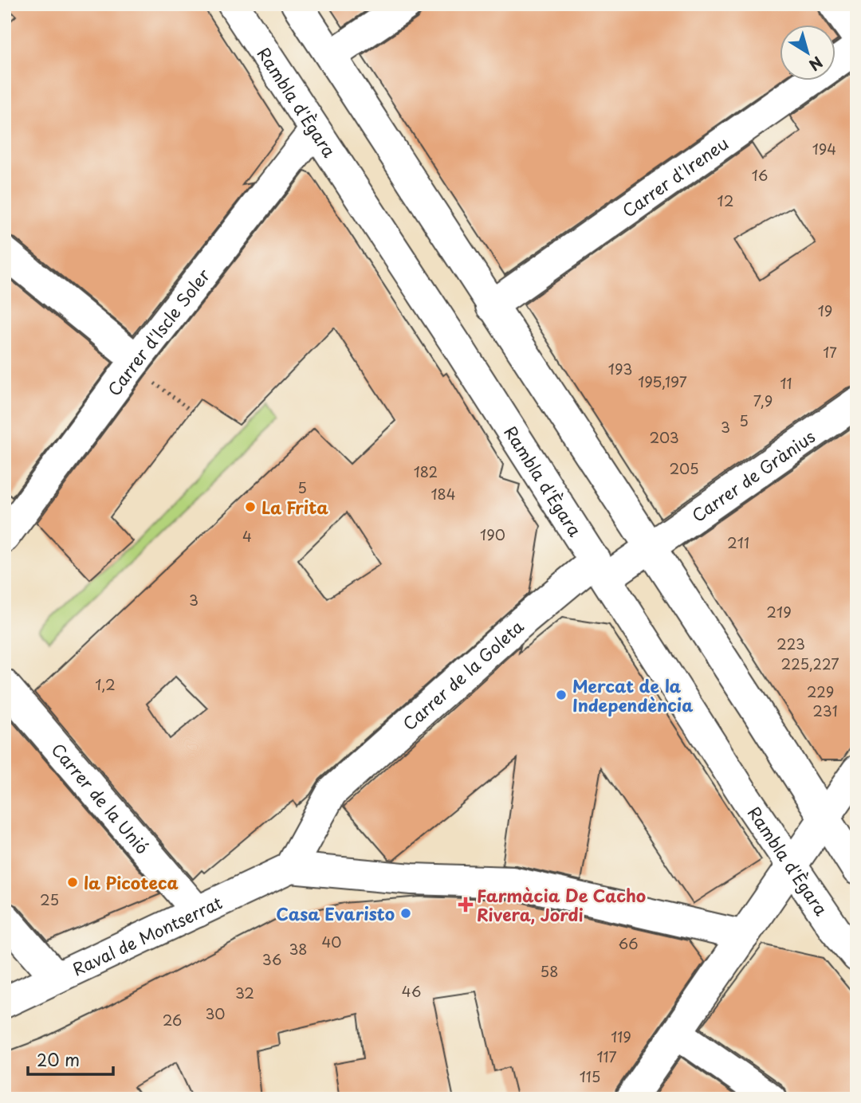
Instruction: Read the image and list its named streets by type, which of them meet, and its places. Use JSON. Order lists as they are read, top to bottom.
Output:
{
  "streets": {
    "street": [
      "Rambla d'Ègara",
      "Carrer d'Ireneu",
      "Carrer d'Iscle Soler",
      "Carrer de Grànius",
      "Carrer de la Goleta",
      "Carrer de la Unió",
      "Raval de Montserrat"
    ]
  },
  "crossings": [
    ["Rambla d'Ègara", "Carrer d'Iscle Soler"],
    ["Rambla d'Ègara", "Carrer de Grànius"],
    ["Rambla d'Ègara", "Carrer de la Goleta"],
    ["Carrer de Grànius", "Carrer de la Goleta"],
    ["Carrer de la Goleta", "Raval de Montserrat"],
    ["Carrer de la Unió", "Raval de Montserrat"]
  ],
  "places": {
    "other": [
      "La Frita",
      "Mercat de la Independència",
      "la Picoteca",
      "Casa Evaristo"
    ],
    "health": ["Farmàcia De Cacho Rivera, Jordi"]
  },
  "house_numbers": [
    "194",
    "16",
    "12",
    "19",
    "17",
    "193",
    "195,197",
    "11",
    "7,9",
    "5",
    "3",
    "203",
    "205",
    "182",
    "5",
    "184",
    "190",
    "4",
    "211",
    "3",
    "219",
    "223",
    "225,227",
    "1,2",
    "229",
    "231",
    "25",
    "40",
    "66",
    "38",
    "36",
    "58",
    "46",
    "32",
    "30",
    "26",
    "119",
    "117",
    "115"
  ],
  "scale_bar": "20 m",
  "north": "bottom right"
}
